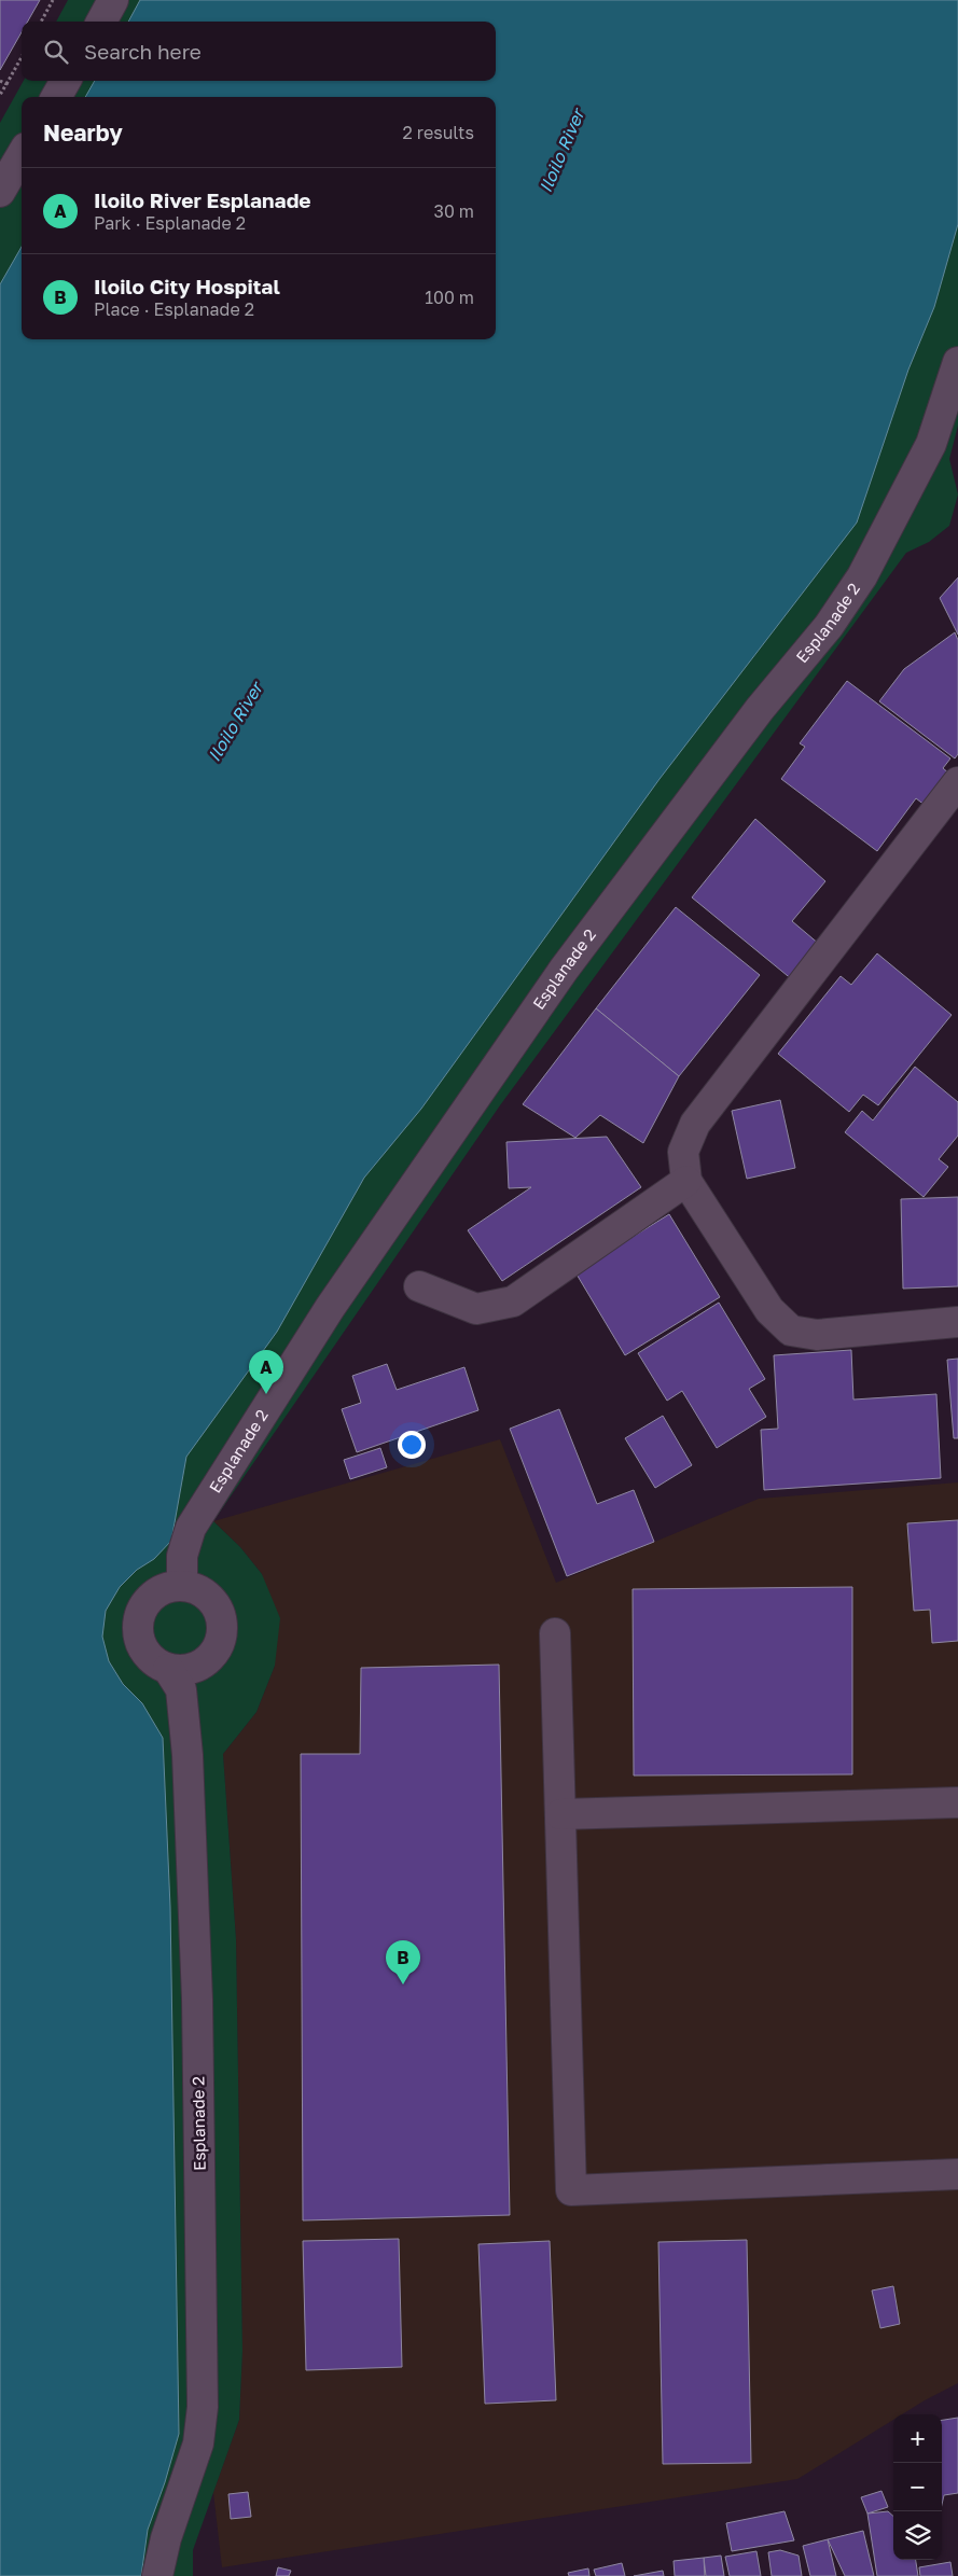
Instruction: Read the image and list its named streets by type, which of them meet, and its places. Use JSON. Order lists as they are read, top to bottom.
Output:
{
  "streets": {
    "street": ["Esplanade 2"]
  },
  "water": ["Iloilo River"],
  "page": {
    "search": "Search here",
    "heading": ["Nearby", "2 results"],
    "list": [
      {
        "mark": "A",
        "name": "Iloilo River Esplanade",
        "note": "Park · Esplanade 2",
        "value": "30 m"
      },
      {
        "mark": "B",
        "name": "Iloilo City Hospital",
        "note": "Place · Esplanade 2",
        "value": "100 m"
      }
    ],
    "pins": ["A", "B"],
    "map_buttons": ["+", "−"]
  }
}
